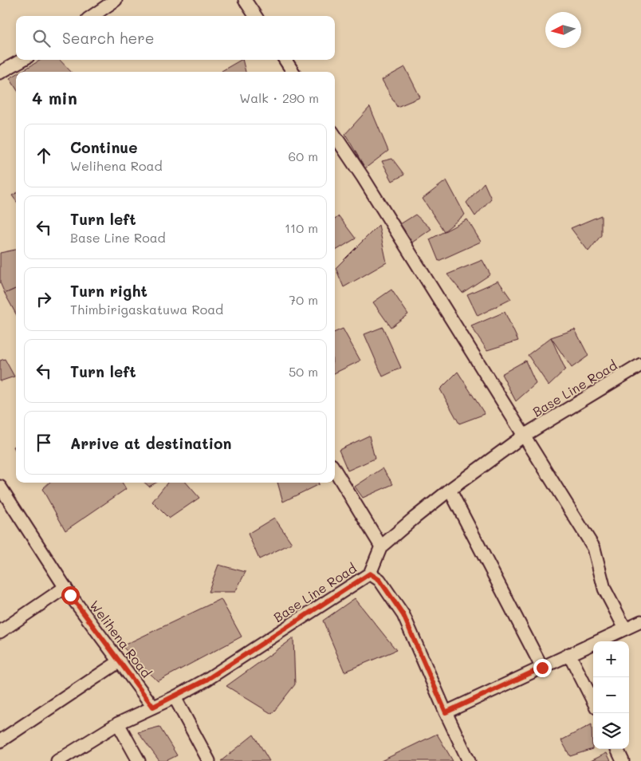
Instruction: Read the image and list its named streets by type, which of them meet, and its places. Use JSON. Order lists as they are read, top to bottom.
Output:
{
  "streets": {
    "street": ["Base Line Road", "Welihena Road"]
  },
  "crossings": [
    ["Base Line Road", "Welihena Road"]
  ],
  "north": "left",
  "page": {
    "search": "Search here",
    "heading": ["4 min", "Walk · 290 m"],
    "list": [
      ["Continue", "Welihena Road", "60 m"],
      ["Turn left", "Base Line Road", "110 m"],
      ["Turn right", "Thimbirigaskatuwa Road", "70 m"],
      ["Turn left", "50 m"],
      "Arrive at destination"
    ],
    "map_buttons": ["+", "−"]
  }
}
